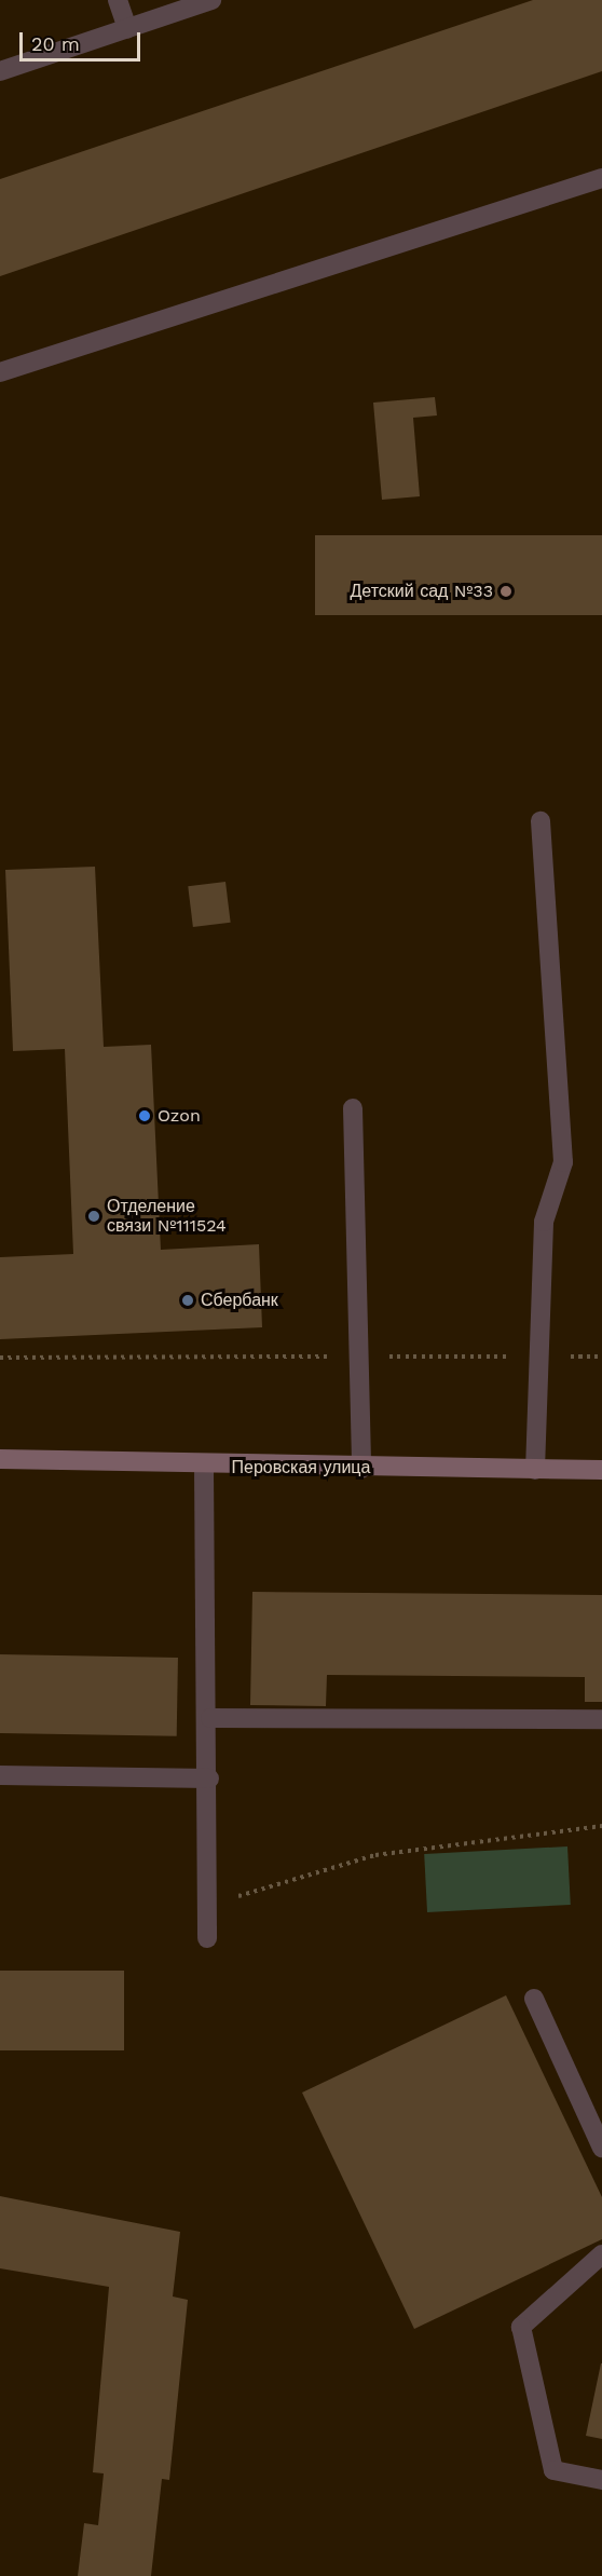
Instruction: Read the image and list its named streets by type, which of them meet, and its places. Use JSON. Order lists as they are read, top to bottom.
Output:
{
  "streets": {
    "main road": ["Перовская улица"]
  },
  "places": [
    "Детский сад №33",
    "Ozon",
    "Отделение связи №111524",
    "Сбербанк"
  ],
  "scale_bar": "20 m"
}
